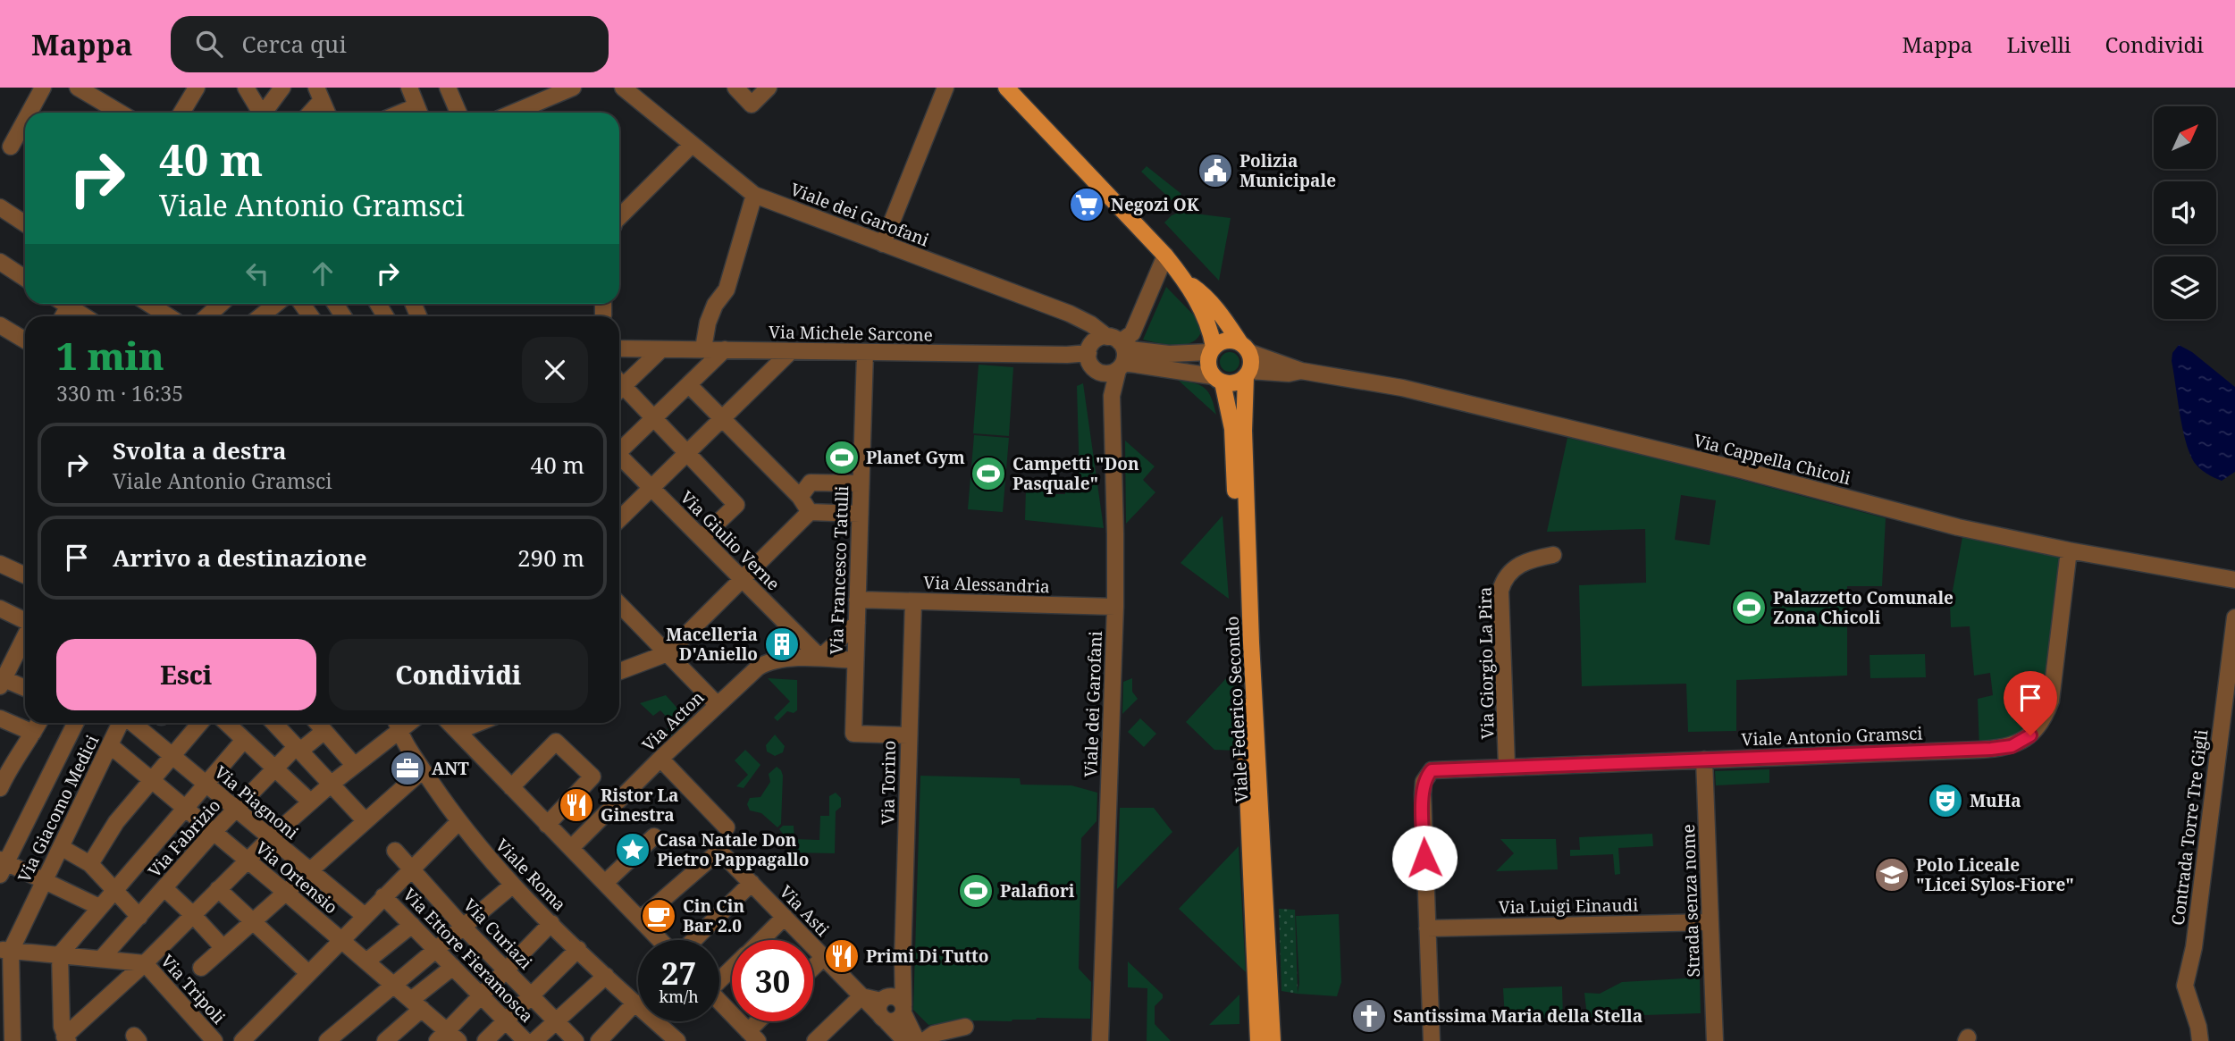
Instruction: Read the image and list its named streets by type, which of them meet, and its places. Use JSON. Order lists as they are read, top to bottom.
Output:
{
  "streets": {
    "main road": ["Viale Federico Secondo"],
    "street": [
      "Viale dei Garofani",
      "Via Michele Sarcone",
      "Via Cappella Chicoli",
      "Via Giulio Verne",
      "Via Francesco Tatulli",
      "Via Alessandria",
      "Via Giorgio La Pira",
      "Via Acton",
      "Viale Antonio Gramsci",
      "Via Torino",
      "Via Piagnoni",
      "Via Giacomo Medici",
      "Contrada Torre Tre Gigli",
      "Via Fabrizio",
      "Viale Roma",
      "Via Ortensio",
      "Strada senza nome",
      "Via Luigi Einaudi",
      "Via Asti",
      "Via Curiazi",
      "Via Ettore Fieramosca",
      "Via Tripoli"
    ]
  },
  "crossings": [
    ["Viale dei Garofani", "Via Alessandria"],
    ["Via Michele Sarcone", "Via Francesco Tatulli"],
    ["Via Cappella Chicoli", "Viale Federico Secondo"],
    ["Via Cappella Chicoli", "Viale Antonio Gramsci"],
    ["Via Giulio Verne", "Via Acton"],
    ["Via Francesco Tatulli", "Via Alessandria"],
    ["Via Francesco Tatulli", "Via Acton"],
    ["Via Francesco Tatulli", "Via Torino"],
    ["Via Alessandria", "Via Torino"],
    ["Via Giorgio La Pira", "Viale Antonio Gramsci"],
    ["Viale Antonio Gramsci", "Strada senza nome"],
    ["Viale Antonio Gramsci", "Via Luigi Einaudi"],
    ["Via Torino", "Via Asti"],
    ["Via Piagnoni", "Via Fabrizio"],
    ["Via Giacomo Medici", "Via Ortensio"],
    ["Via Fabrizio", "Via Ortensio"],
    ["Strada senza nome", "Via Luigi Einaudi"]
  ],
  "places": {
    "public building": ["Polizia Municipale"],
    "supermarket": ["Negozi OK"],
    "sports": [
      "Planet Gym",
      "Campetti \"Don Pasquale\"",
      "Palazzetto Comunale Zona Chicoli",
      "Palafiori"
    ],
    "building": ["Macelleria D'Aniello"],
    "office": ["ANT"],
    "theatre": ["MuHa"],
    "restaurant": ["Ristor La Ginestra", "Primi Di Tutto"],
    "place": ["Casa Natale Don Pietro Pappagallo"],
    "school or university": ["Polo Liceale \"Licei Sylos-Fiore\""],
    "cafe": ["Cin Cin Bar 2.0"],
    "church": ["Santissima Maria della Stella"]
  },
  "north": "top right",
  "page": {
    "header": "Mappa",
    "search": "Cerca qui",
    "nav": ["Mappa", "Livelli", "Condividi"],
    "turn": ["40 m", "Viale Antonio Gramsci"],
    "heading": ["1 min", "330 m · 16:35"],
    "list": [
      {
        "name": "Svolta a destra",
        "note": "Viale Antonio Gramsci",
        "value": "40 m"
      },
      {
        "name": "Arrivo a destinazione",
        "value": "290 m"
      }
    ],
    "buttons": ["Esci", "Condividi"],
    "speed": "27 km/h",
    "limit": "30"
  }
}
